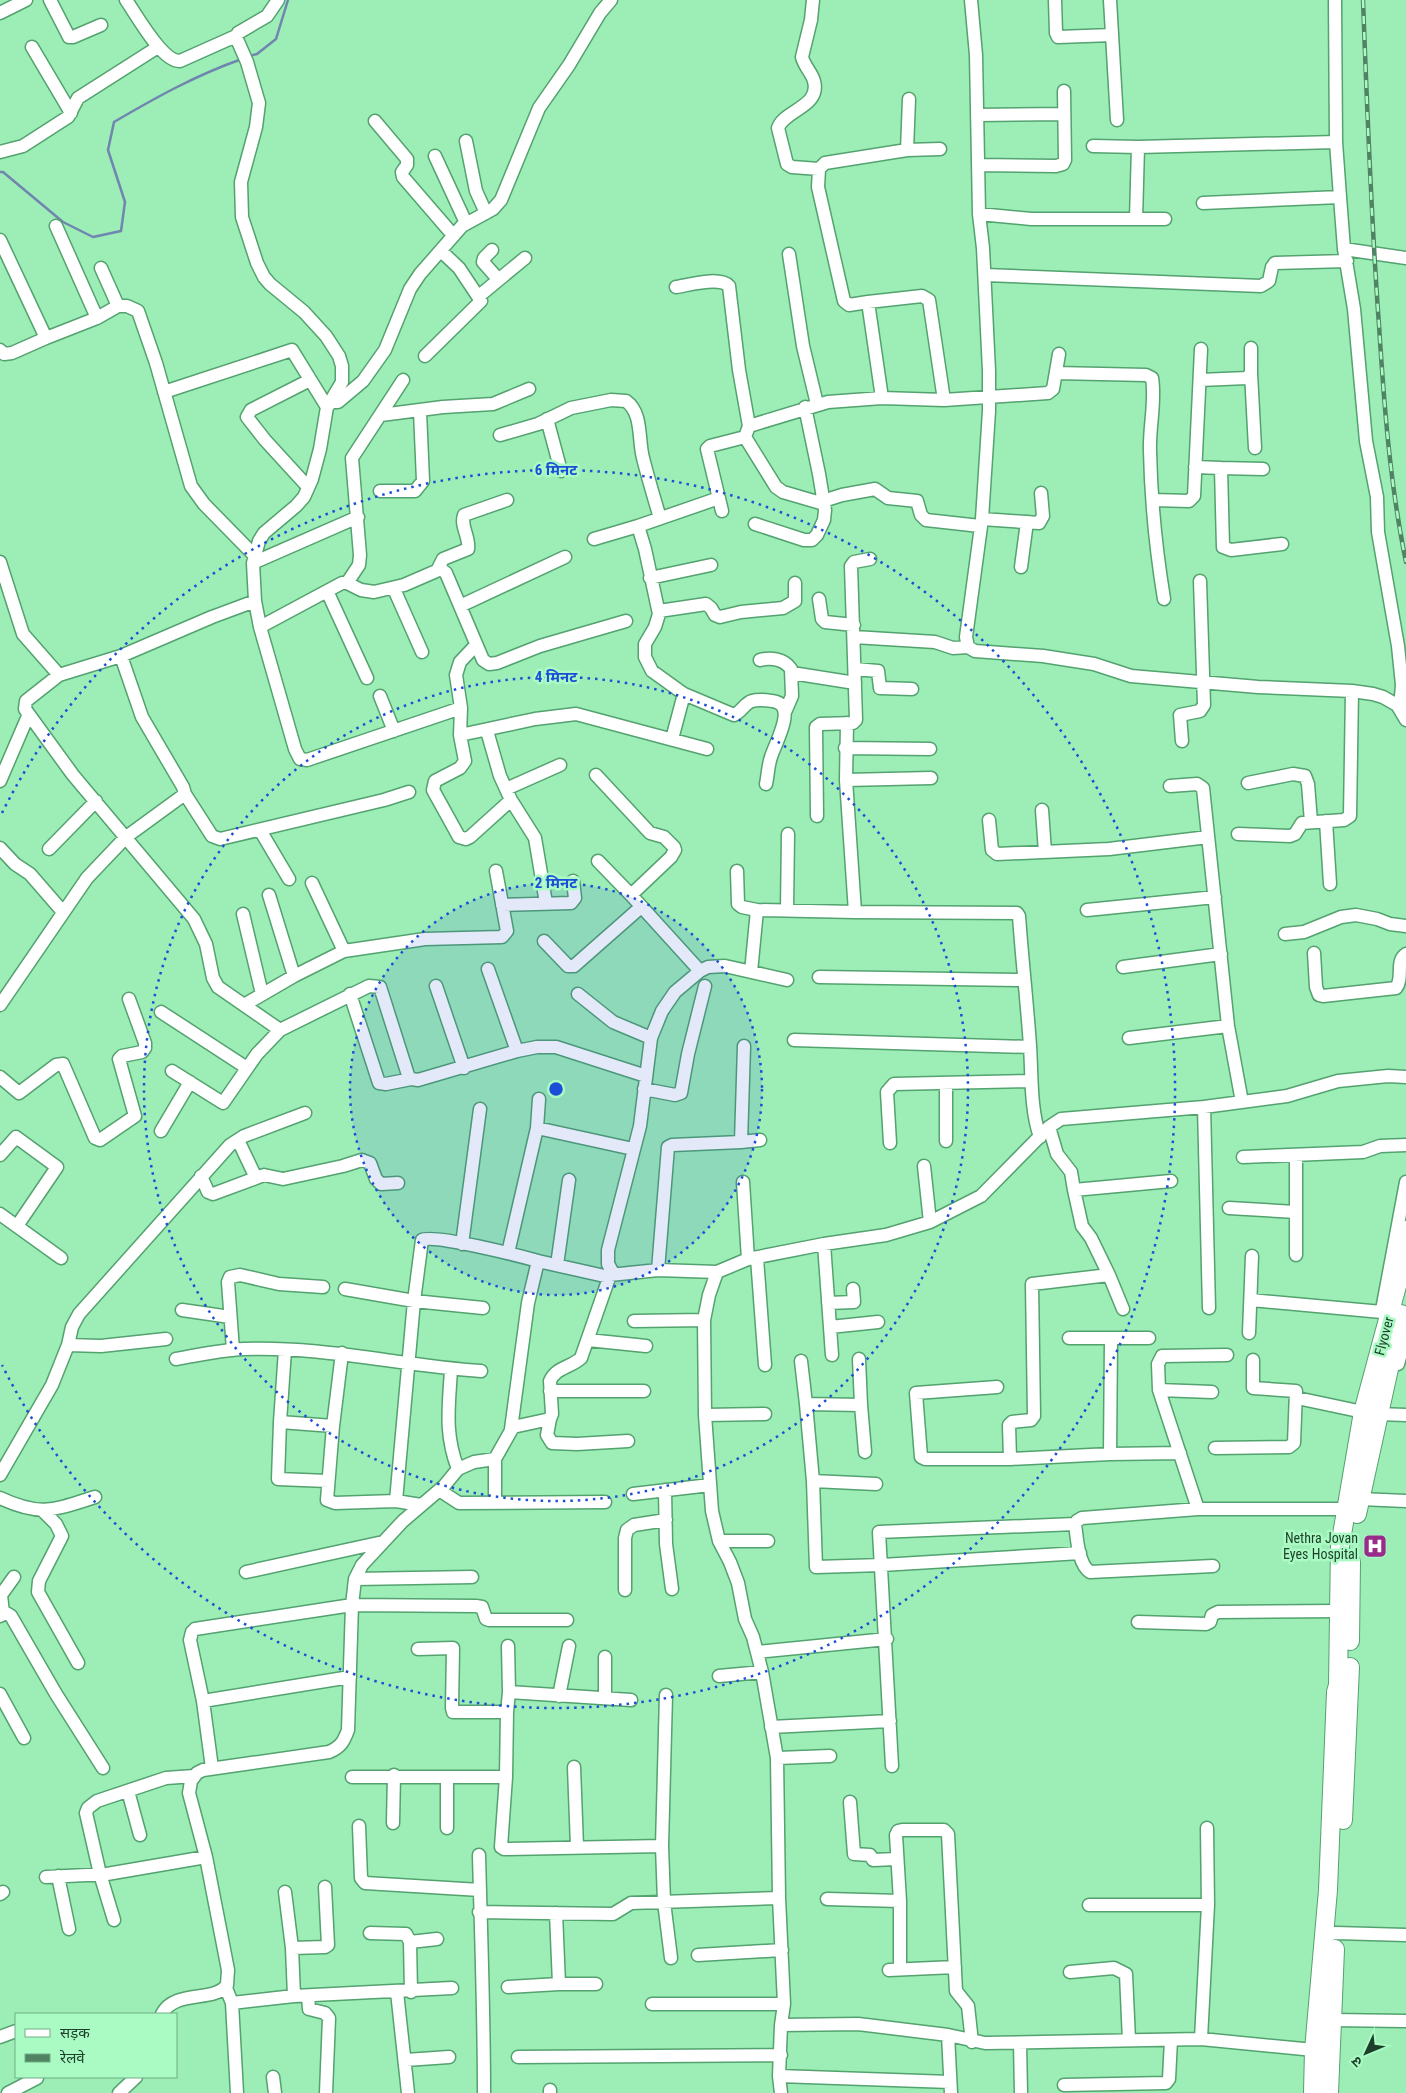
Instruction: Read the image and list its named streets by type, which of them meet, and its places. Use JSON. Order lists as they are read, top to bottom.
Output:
{
  "streets": {
    "highway": ["Flyover"]
  },
  "places": {
    "hospital": ["Nethra Jovan Eyes Hospital"]
  },
  "legend": ["सड़क", "रेलवे"],
  "north": "bottom left",
  "rings": ["6 मिनट", "4 मिनट", "2 मिनट"]
}
